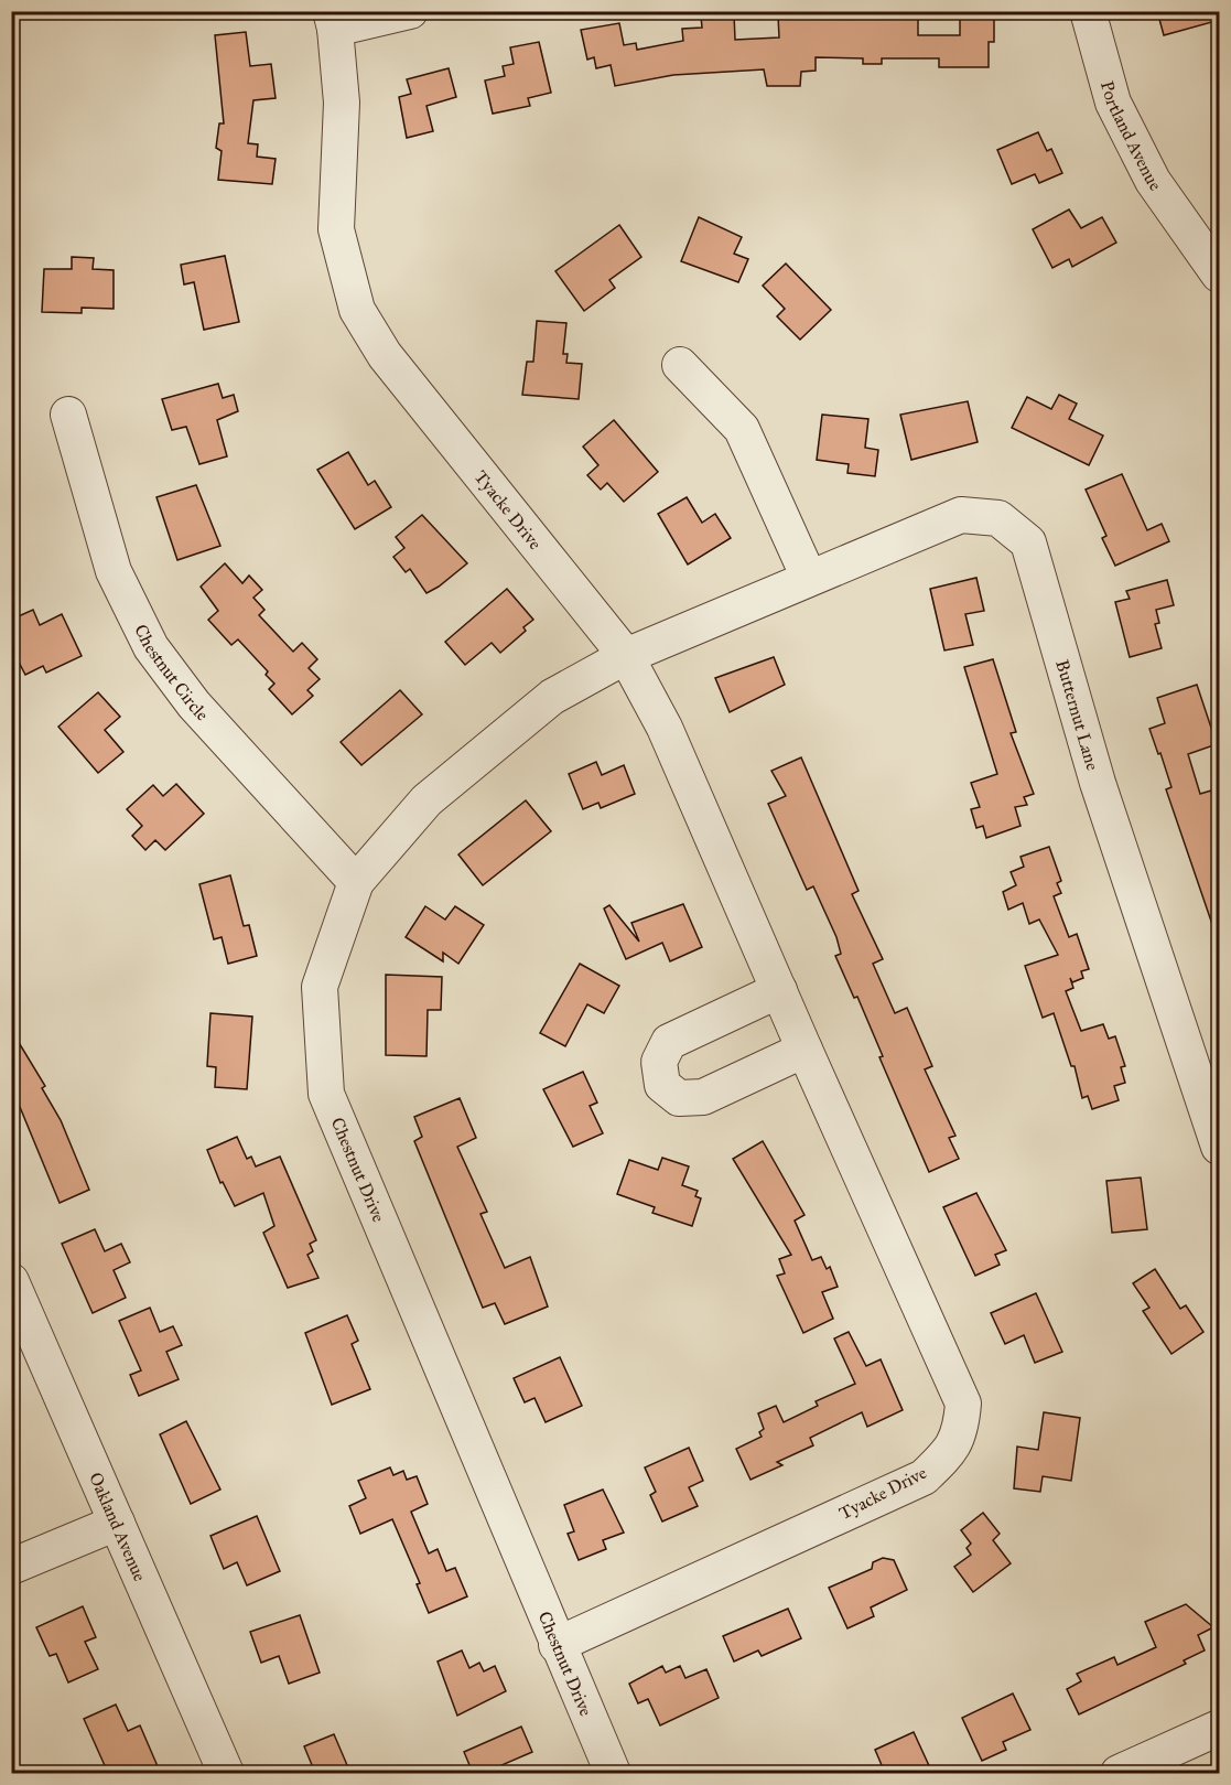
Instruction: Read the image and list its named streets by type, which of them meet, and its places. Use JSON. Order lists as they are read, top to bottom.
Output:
{
  "streets": {
    "street": [
      "Portland Avenue",
      "Tyacke Drive",
      "Chestnut Circle",
      "Butternut Lane",
      "Chestnut Drive",
      "Oakland Avenue"
    ]
  },
  "crossings": [
    ["Tyacke Drive", "Butternut Lane"],
    ["Tyacke Drive", "Chestnut Drive"],
    ["Chestnut Circle", "Chestnut Drive"],
    ["Butternut Lane", "Chestnut Drive"]
  ]
}
